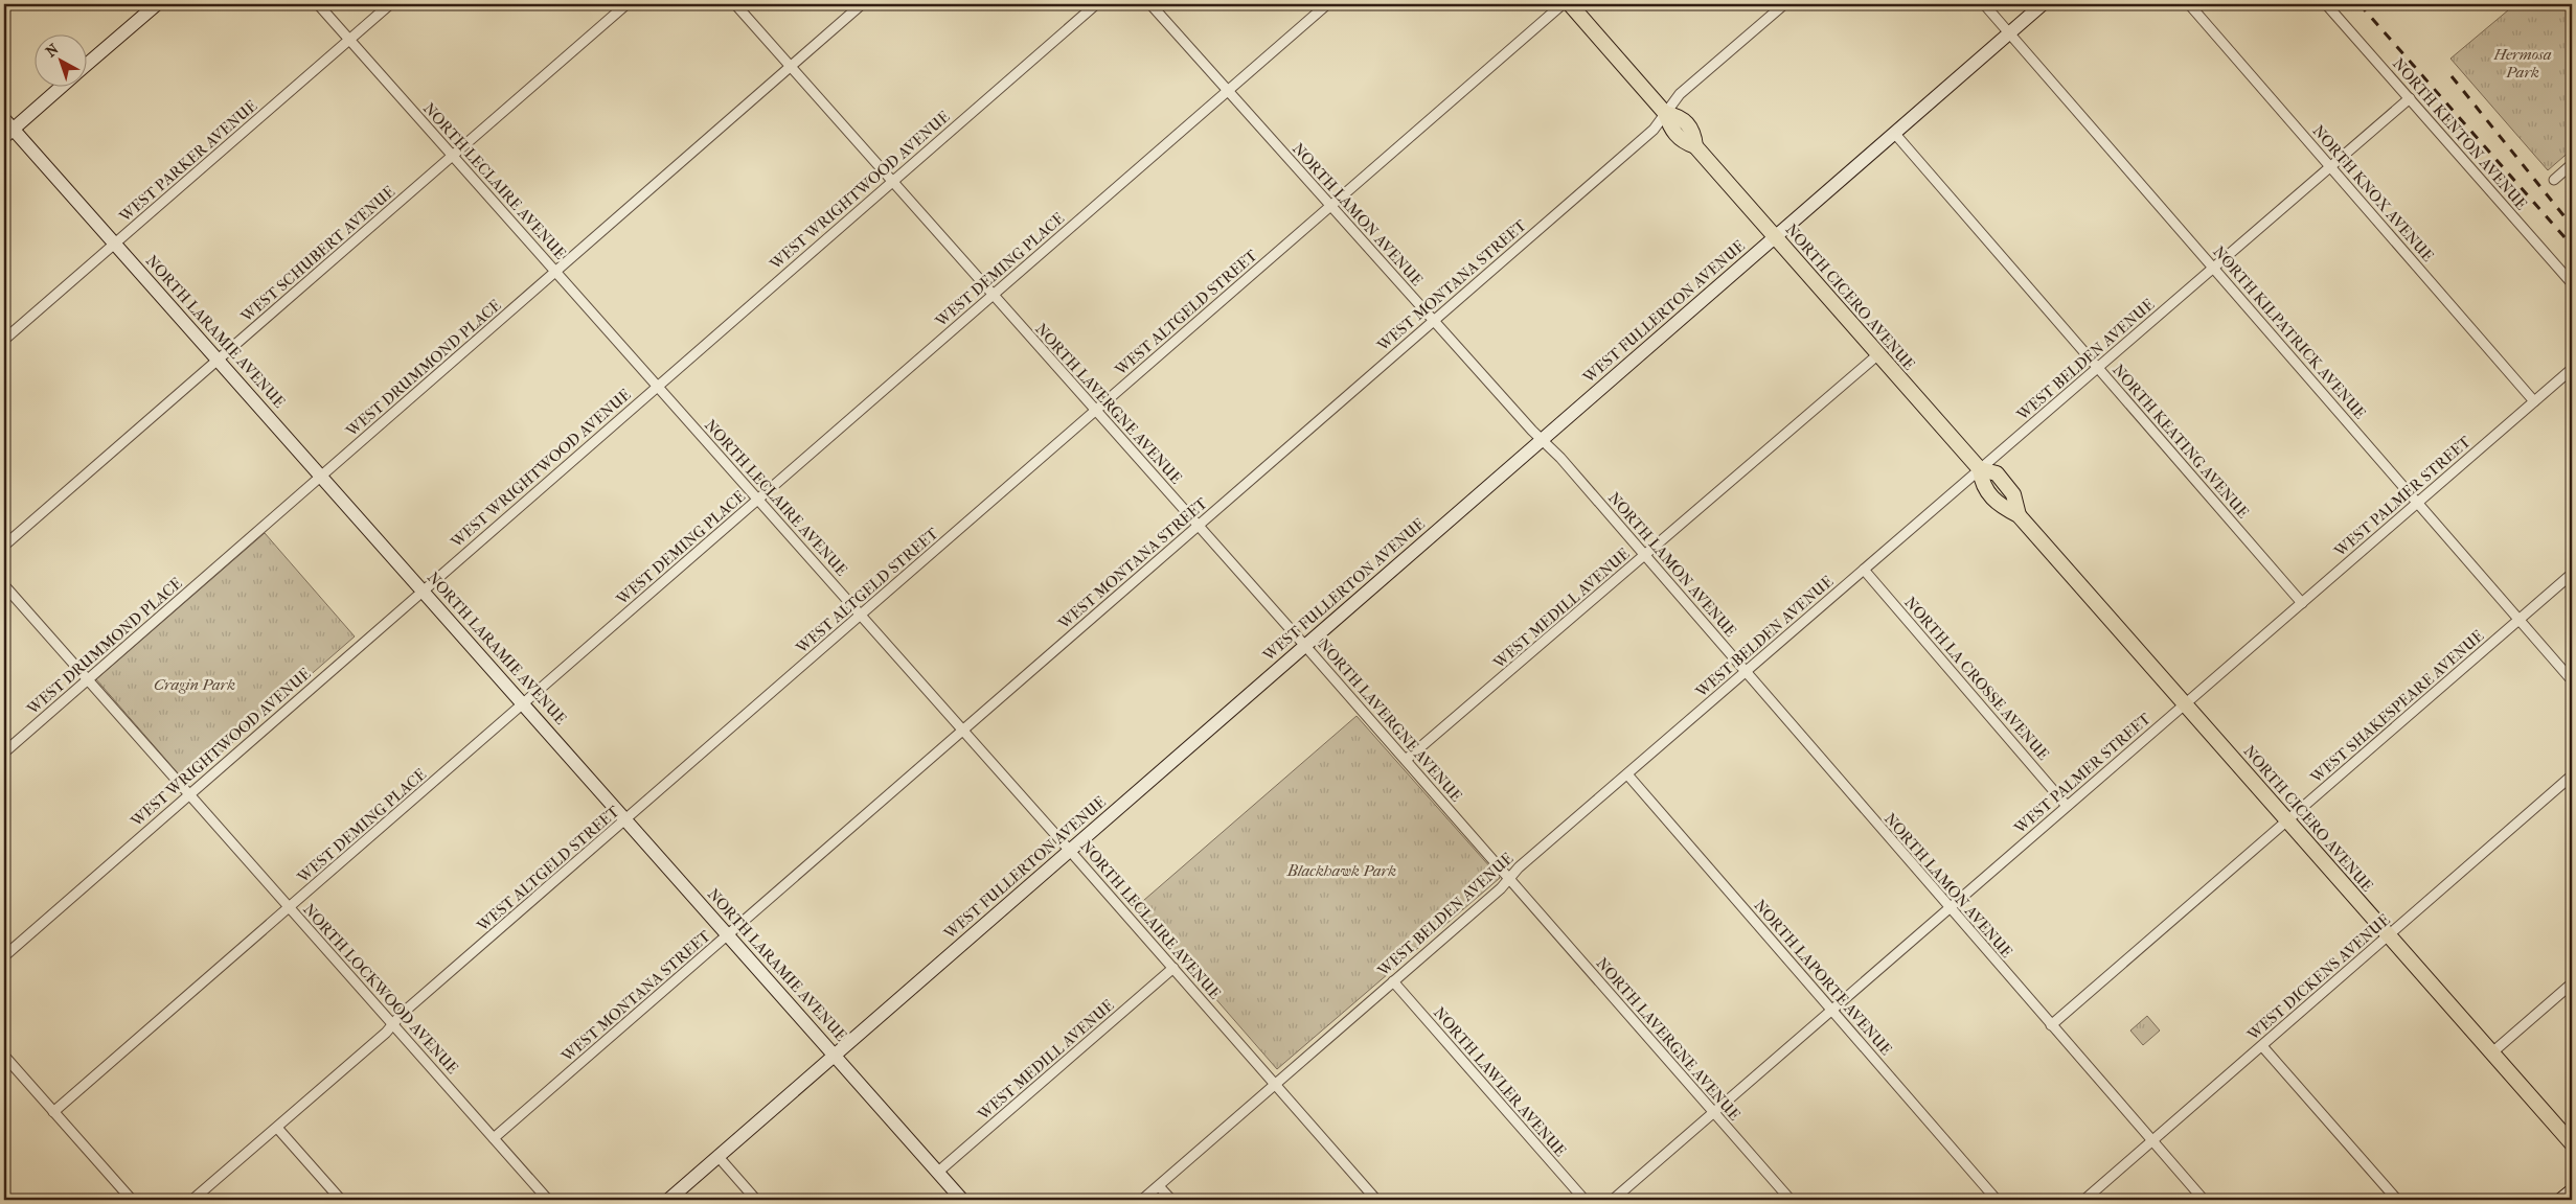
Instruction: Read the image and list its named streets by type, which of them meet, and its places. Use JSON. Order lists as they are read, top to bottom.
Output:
{
  "streets": {
    "main road": ["NORTH CICERO AVENUE", "WEST FULLERTON AVENUE", "NORTH LARAMIE AVENUE"],
    "street": [
      "NORTH KENTON AVENUE",
      "WEST PARKER AVENUE",
      "NORTH LECLAIRE AVENUE",
      "WEST WRIGHTWOOD AVENUE",
      "NORTH KNOX AVENUE",
      "NORTH LAMON AVENUE",
      "WEST SCHUBERT AVENUE",
      "WEST DEMING PLACE",
      "WEST MONTANA STREET",
      "WEST ALTGELD STREET",
      "NORTH KILPATRICK AVENUE",
      "WEST BELDEN AVENUE",
      "WEST DRUMMOND PLACE",
      "NORTH LAVERGNE AVENUE",
      "NORTH KEATING AVENUE",
      "WEST PALMER STREET",
      "WEST MEDILL AVENUE",
      "NORTH LA CROSSE AVENUE",
      "WEST SHAKESPEARE AVENUE",
      "NORTH LAPORTE AVENUE",
      "WEST DICKENS AVENUE",
      "NORTH LOCKWOOD AVENUE",
      "NORTH LAWLER AVENUE"
    ]
  },
  "crossings": [
    ["NORTH KENTON AVENUE", "WEST BELDEN AVENUE"],
    ["WEST PARKER AVENUE", "NORTH LECLAIRE AVENUE"],
    ["WEST PARKER AVENUE", "NORTH LARAMIE AVENUE"],
    ["NORTH LECLAIRE AVENUE", "WEST WRIGHTWOOD AVENUE"],
    ["NORTH LECLAIRE AVENUE", "WEST SCHUBERT AVENUE"],
    ["NORTH LECLAIRE AVENUE", "WEST DEMING PLACE"],
    ["NORTH LECLAIRE AVENUE", "WEST MONTANA STREET"],
    ["NORTH LECLAIRE AVENUE", "WEST FULLERTON AVENUE"],
    ["NORTH LECLAIRE AVENUE", "WEST ALTGELD STREET"],
    ["NORTH LECLAIRE AVENUE", "WEST BELDEN AVENUE"],
    ["NORTH LECLAIRE AVENUE", "WEST DRUMMOND PLACE"],
    ["NORTH LECLAIRE AVENUE", "WEST MEDILL AVENUE"],
    ["WEST WRIGHTWOOD AVENUE", "NORTH LARAMIE AVENUE"],
    ["WEST WRIGHTWOOD AVENUE", "NORTH LAVERGNE AVENUE"],
    ["WEST WRIGHTWOOD AVENUE", "NORTH LOCKWOOD AVENUE"],
    ["NORTH KNOX AVENUE", "WEST BELDEN AVENUE"],
    ["NORTH KNOX AVENUE", "WEST PALMER STREET"],
    ["NORTH LAMON AVENUE", "WEST DEMING PLACE"],
    ["NORTH LAMON AVENUE", "WEST MONTANA STREET"],
    ["NORTH LAMON AVENUE", "WEST FULLERTON AVENUE"],
    ["NORTH LAMON AVENUE", "WEST ALTGELD STREET"],
    ["NORTH LAMON AVENUE", "WEST BELDEN AVENUE"],
    ["NORTH LAMON AVENUE", "WEST PALMER STREET"],
    ["NORTH LAMON AVENUE", "WEST MEDILL AVENUE"],
    ["NORTH LAMON AVENUE", "WEST SHAKESPEARE AVENUE"],
    ["NORTH LAMON AVENUE", "WEST DICKENS AVENUE"],
    ["WEST SCHUBERT AVENUE", "NORTH LARAMIE AVENUE"],
    ["WEST DEMING PLACE", "NORTH LARAMIE AVENUE"],
    ["WEST DEMING PLACE", "NORTH LAVERGNE AVENUE"],
    ["WEST DEMING PLACE", "NORTH LOCKWOOD AVENUE"],
    ["WEST MONTANA STREET", "NORTH CICERO AVENUE"],
    ["WEST MONTANA STREET", "NORTH LARAMIE AVENUE"],
    ["WEST MONTANA STREET", "NORTH LAVERGNE AVENUE"],
    ["WEST MONTANA STREET", "NORTH LOCKWOOD AVENUE"],
    ["NORTH CICERO AVENUE", "WEST FULLERTON AVENUE"],
    ["NORTH CICERO AVENUE", "WEST BELDEN AVENUE"],
    ["NORTH CICERO AVENUE", "WEST PALMER STREET"],
    ["NORTH CICERO AVENUE", "WEST MEDILL AVENUE"],
    ["NORTH CICERO AVENUE", "WEST SHAKESPEARE AVENUE"],
    ["NORTH CICERO AVENUE", "WEST DICKENS AVENUE"],
    ["WEST FULLERTON AVENUE", "NORTH LARAMIE AVENUE"],
    ["WEST FULLERTON AVENUE", "NORTH KILPATRICK AVENUE"],
    ["WEST FULLERTON AVENUE", "NORTH LAVERGNE AVENUE"],
    ["WEST FULLERTON AVENUE", "NORTH KEATING AVENUE"],
    ["WEST ALTGELD STREET", "NORTH LARAMIE AVENUE"],
    ["WEST ALTGELD STREET", "NORTH LAVERGNE AVENUE"],
    ["WEST ALTGELD STREET", "NORTH LOCKWOOD AVENUE"],
    ["NORTH LARAMIE AVENUE", "WEST DRUMMOND PLACE"],
    ["NORTH LARAMIE AVENUE", "WEST MEDILL AVENUE"],
    ["NORTH KILPATRICK AVENUE", "WEST BELDEN AVENUE"],
    ["NORTH KILPATRICK AVENUE", "WEST PALMER STREET"],
    ["NORTH KILPATRICK AVENUE", "WEST SHAKESPEARE AVENUE"],
    ["WEST BELDEN AVENUE", "NORTH LAVERGNE AVENUE"],
    ["WEST BELDEN AVENUE", "NORTH KEATING AVENUE"],
    ["WEST BELDEN AVENUE", "NORTH LA CROSSE AVENUE"],
    ["WEST BELDEN AVENUE", "NORTH LAPORTE AVENUE"],
    ["WEST BELDEN AVENUE", "NORTH LAWLER AVENUE"],
    ["WEST DRUMMOND PLACE", "NORTH LAVERGNE AVENUE"],
    ["WEST DRUMMOND PLACE", "NORTH LOCKWOOD AVENUE"],
    ["NORTH LAVERGNE AVENUE", "WEST PALMER STREET"],
    ["NORTH LAVERGNE AVENUE", "WEST MEDILL AVENUE"],
    ["NORTH KEATING AVENUE", "WEST PALMER STREET"],
    ["WEST PALMER STREET", "NORTH LA CROSSE AVENUE"],
    ["WEST PALMER STREET", "NORTH LAPORTE AVENUE"]
  ],
  "parks": ["Hermosa Park", "Cragin Park", "Blackhawk Park"],
  "north": "top left"
}
